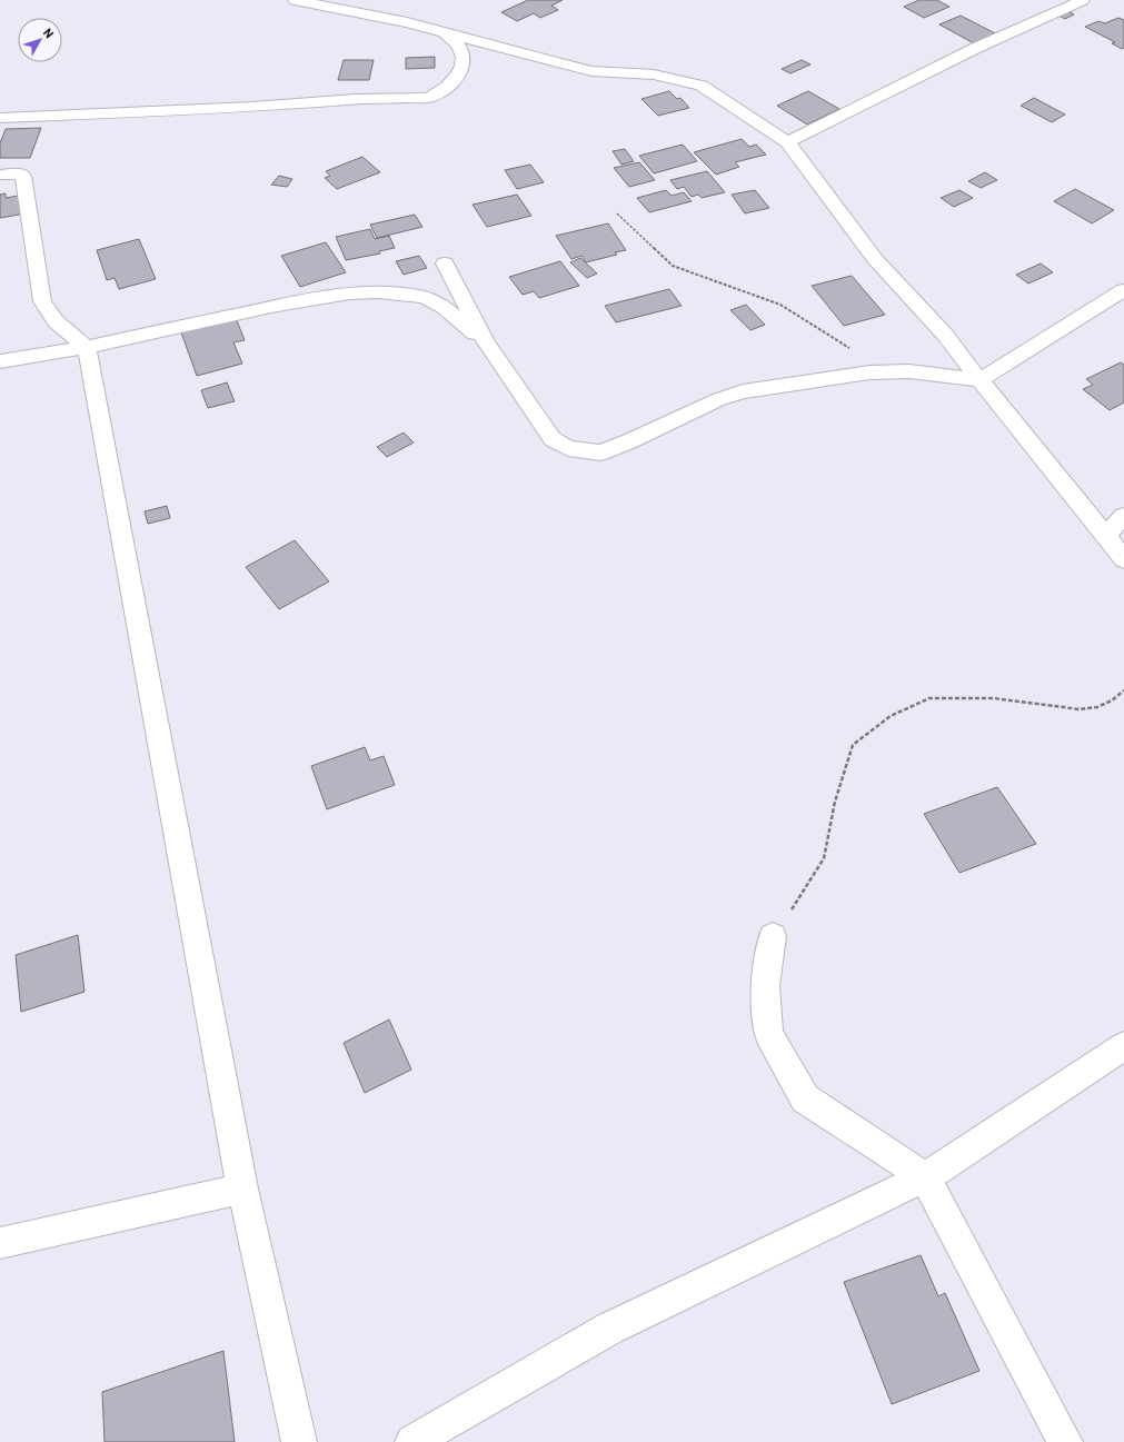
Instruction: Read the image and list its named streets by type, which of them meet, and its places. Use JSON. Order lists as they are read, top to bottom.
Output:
{
  "north": "top right"
}
